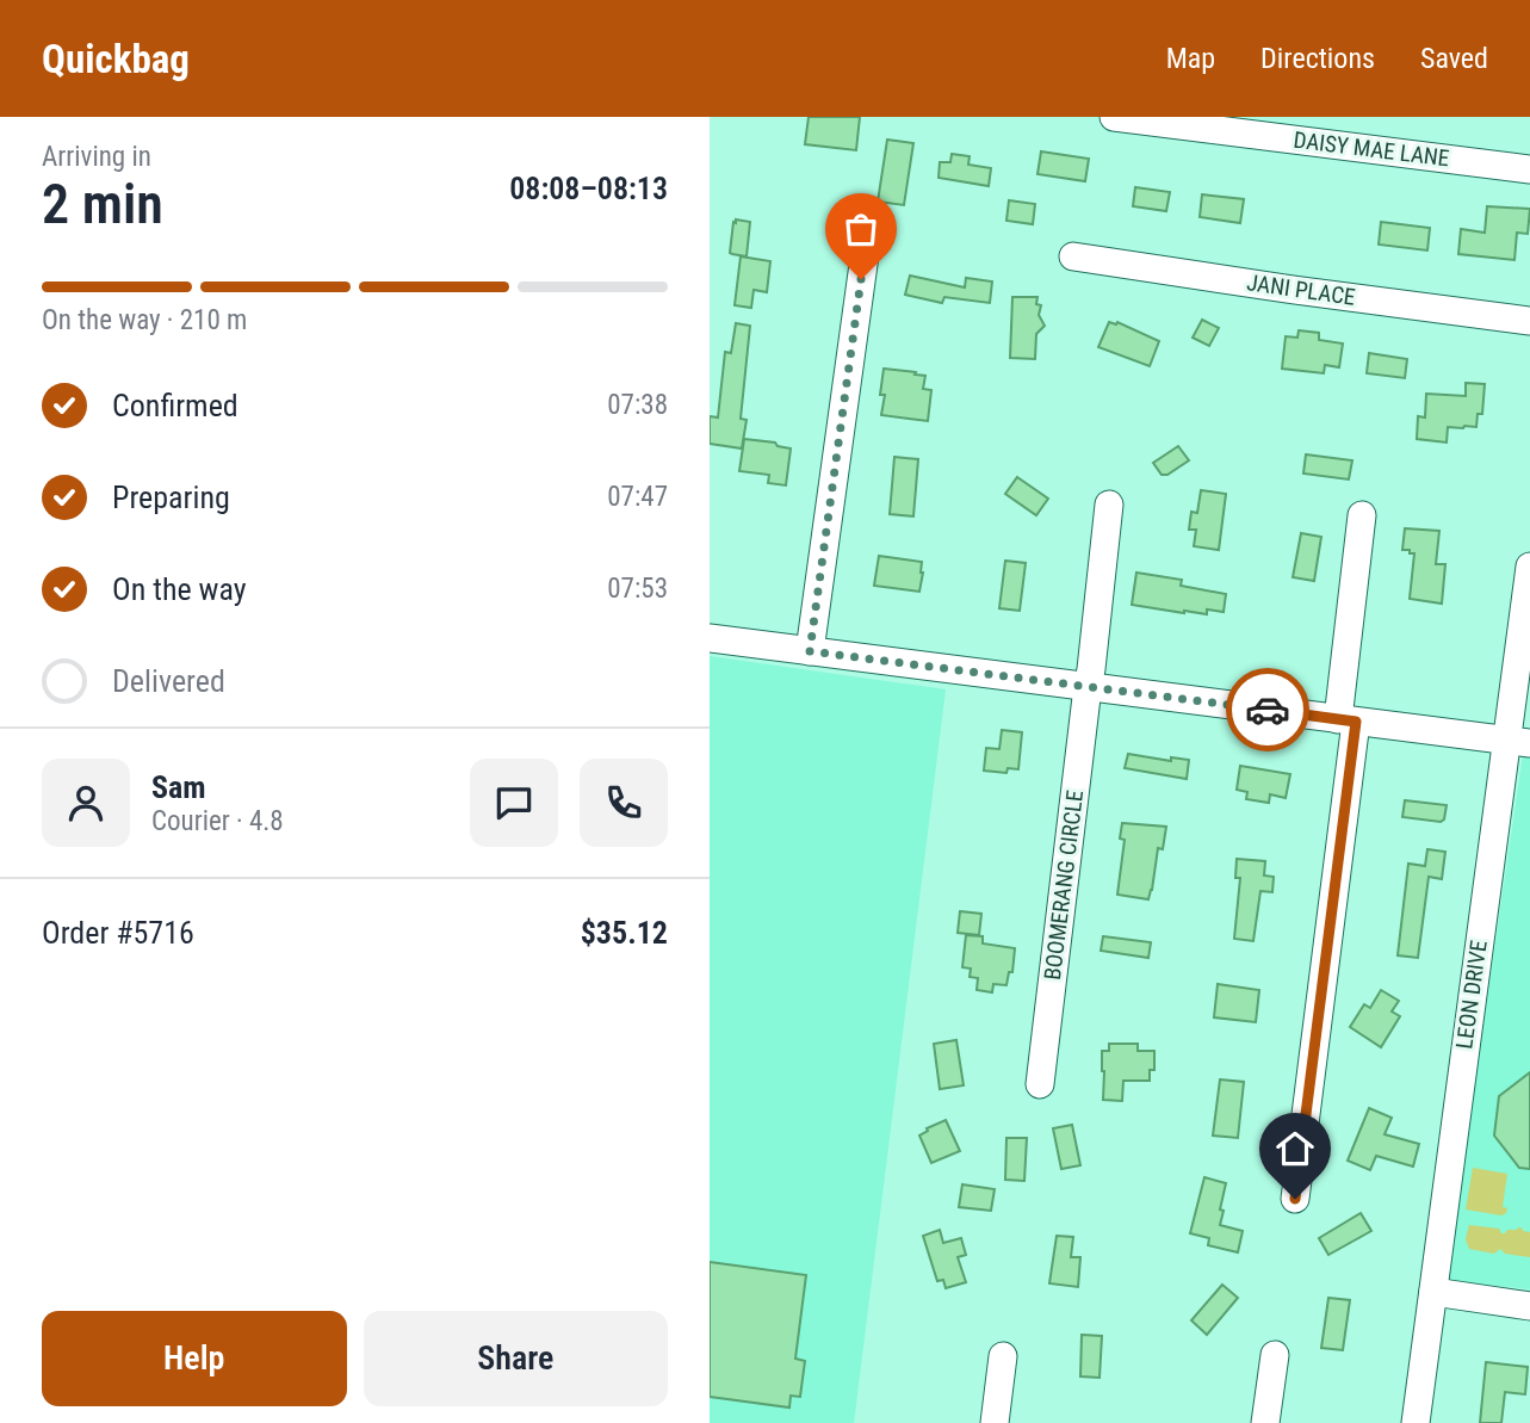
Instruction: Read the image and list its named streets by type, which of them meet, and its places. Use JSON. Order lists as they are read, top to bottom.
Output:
{
  "streets": {
    "street": [
      "DAISY MAE LANE",
      "JANI PLACE",
      "BOOMERANG CIRCLE",
      "LEON DRIVE"
    ]
  },
  "page": {
    "header": "Quickbag",
    "nav": ["Map", "Directions", "Saved"],
    "heading": ["2 min", "Arriving in", "08:08–08:13"],
    "panel": [
      "Sam",
      "Courier · 4.8",
      "Order #5716",
      "$35.12"
    ],
    "bar": "On the way · 210 m",
    "list": [
      ["Confirmed", "07:38"],
      ["Preparing", "07:47"],
      ["On the way", "07:53"],
      "Delivered"
    ],
    "buttons": ["Help", "Share"]
  }
}
